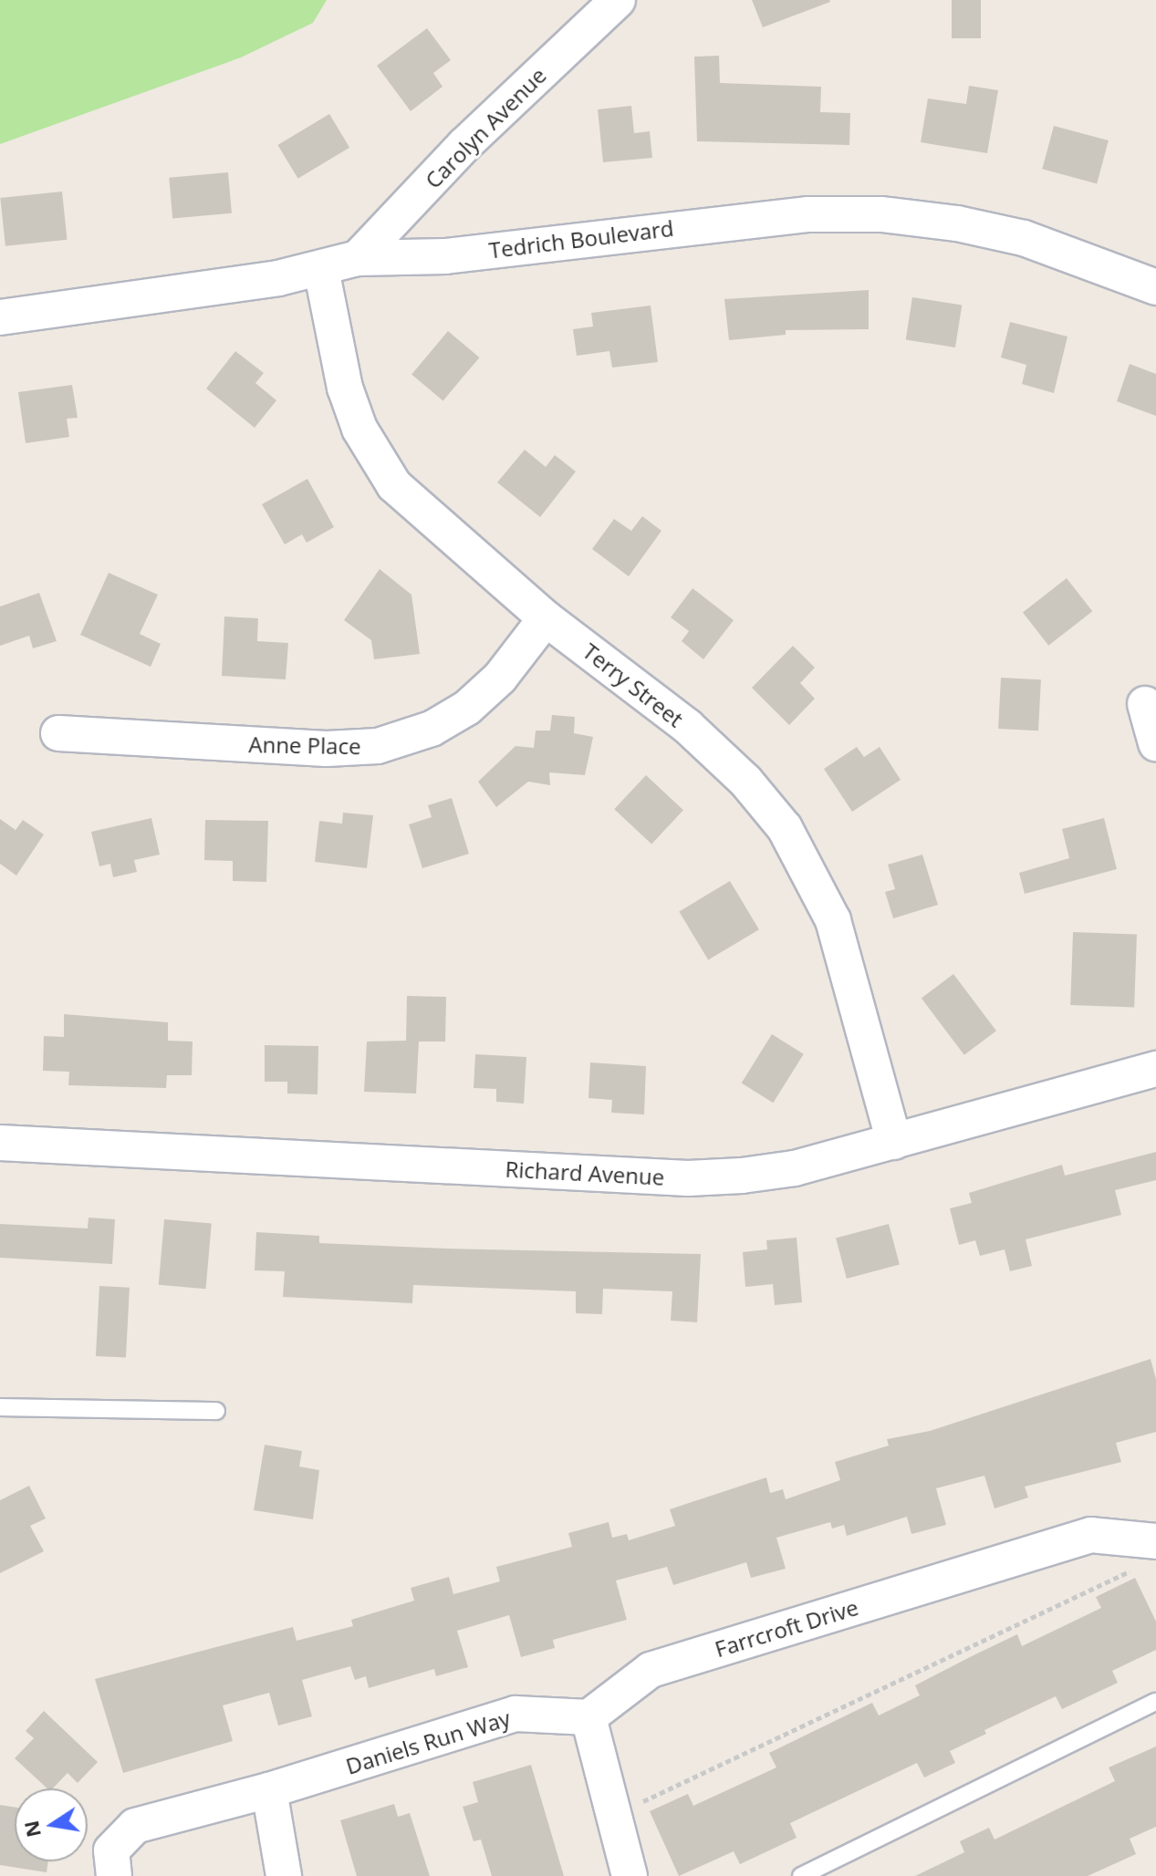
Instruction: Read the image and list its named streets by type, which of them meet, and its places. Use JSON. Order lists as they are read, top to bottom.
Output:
{
  "streets": {
    "street": [
      "Carolyn Avenue",
      "Tedrich Boulevard",
      "Terry Street",
      "Anne Place",
      "Richard Avenue",
      "Farrcroft Drive",
      "Daniels Run Way"
    ]
  },
  "crossings": [
    ["Carolyn Avenue", "Tedrich Boulevard"],
    ["Tedrich Boulevard", "Terry Street"],
    ["Terry Street", "Anne Place"],
    ["Terry Street", "Richard Avenue"],
    ["Farrcroft Drive", "Daniels Run Way"]
  ],
  "north": "left"
}
